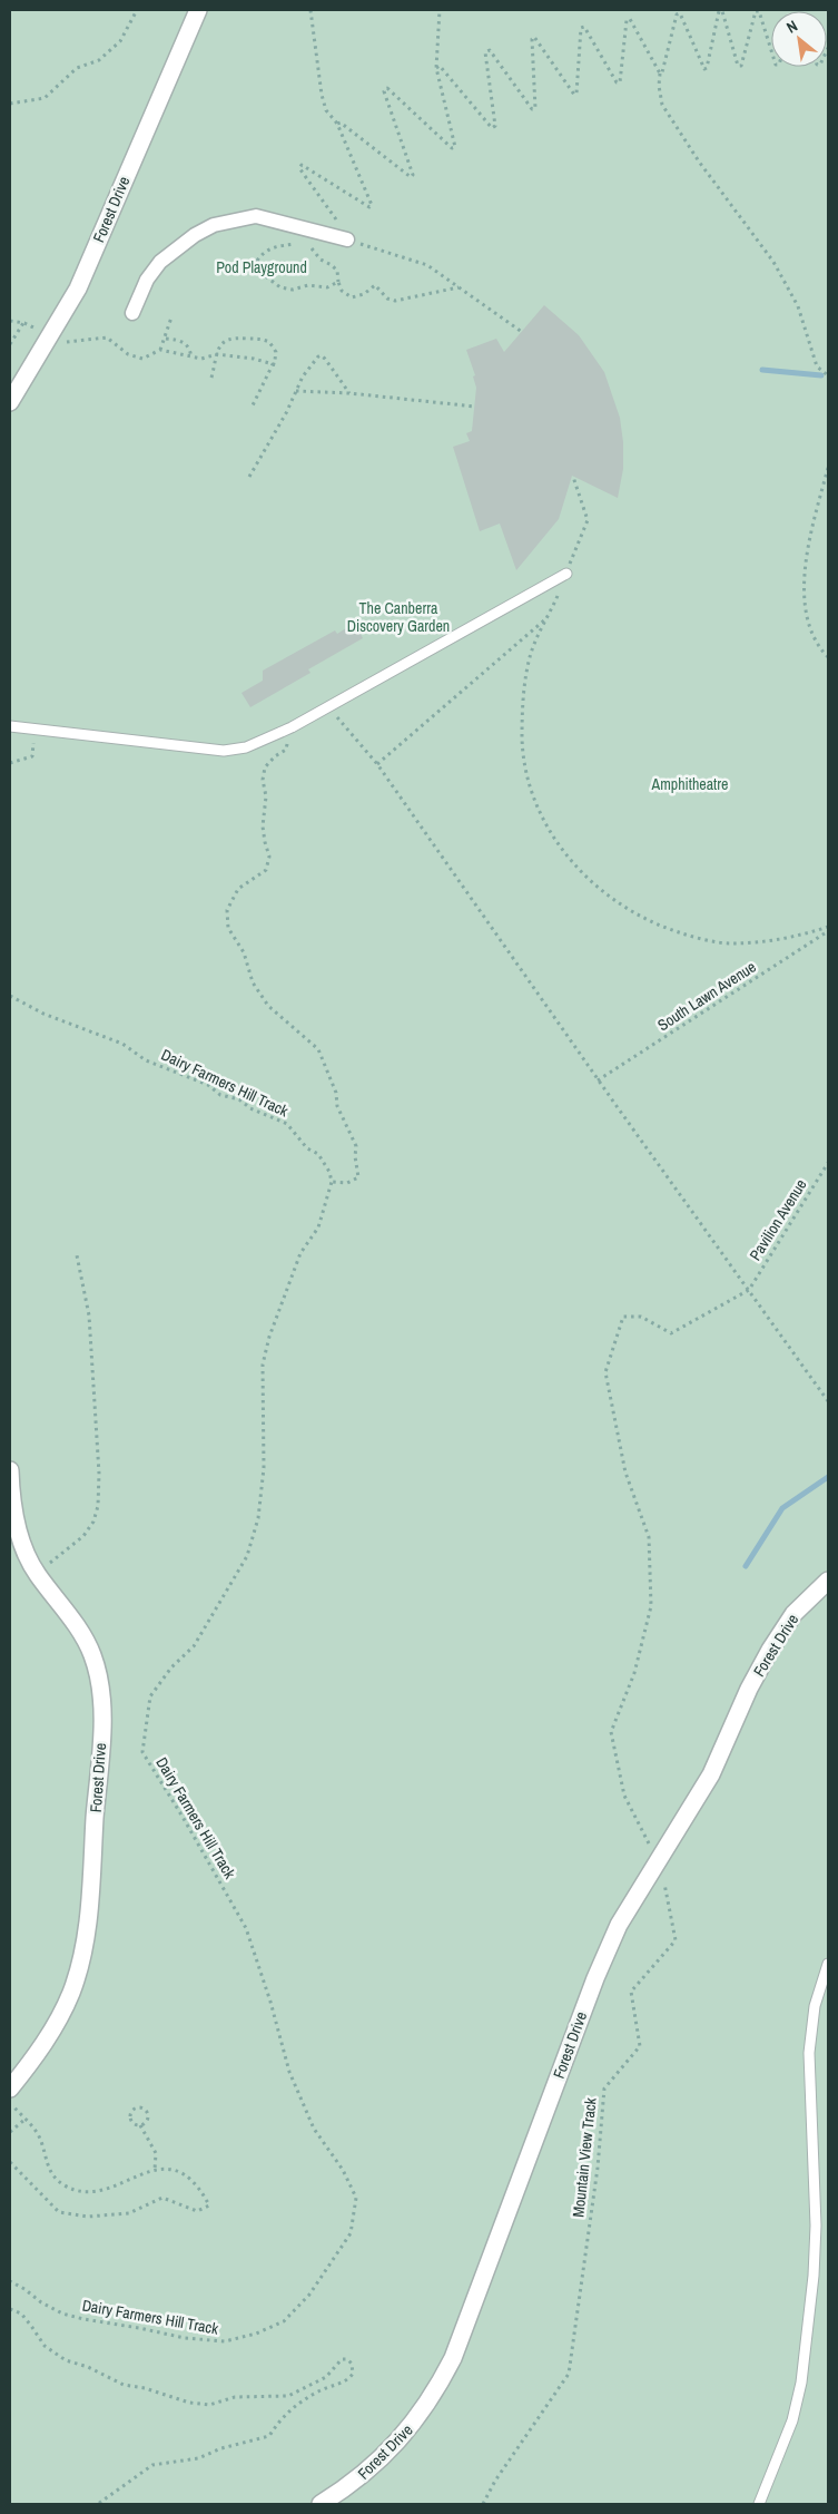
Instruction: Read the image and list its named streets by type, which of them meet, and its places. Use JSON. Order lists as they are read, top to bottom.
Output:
{
  "streets": {
    "street": ["Forest Drive"],
    "path": [
      "South Lawn Avenue",
      "Dairy Farmers Hill Track",
      "Pavilion Avenue",
      "Mountain View Track"
    ]
  },
  "crossings": [
    ["Forest Drive", "Mountain View Track"],
    ["Pavilion Avenue", "Mountain View Track"]
  ],
  "parks": ["Pod Playground", "The Canberra Discovery Garden", "Amphitheatre"],
  "north": "top left"
}
